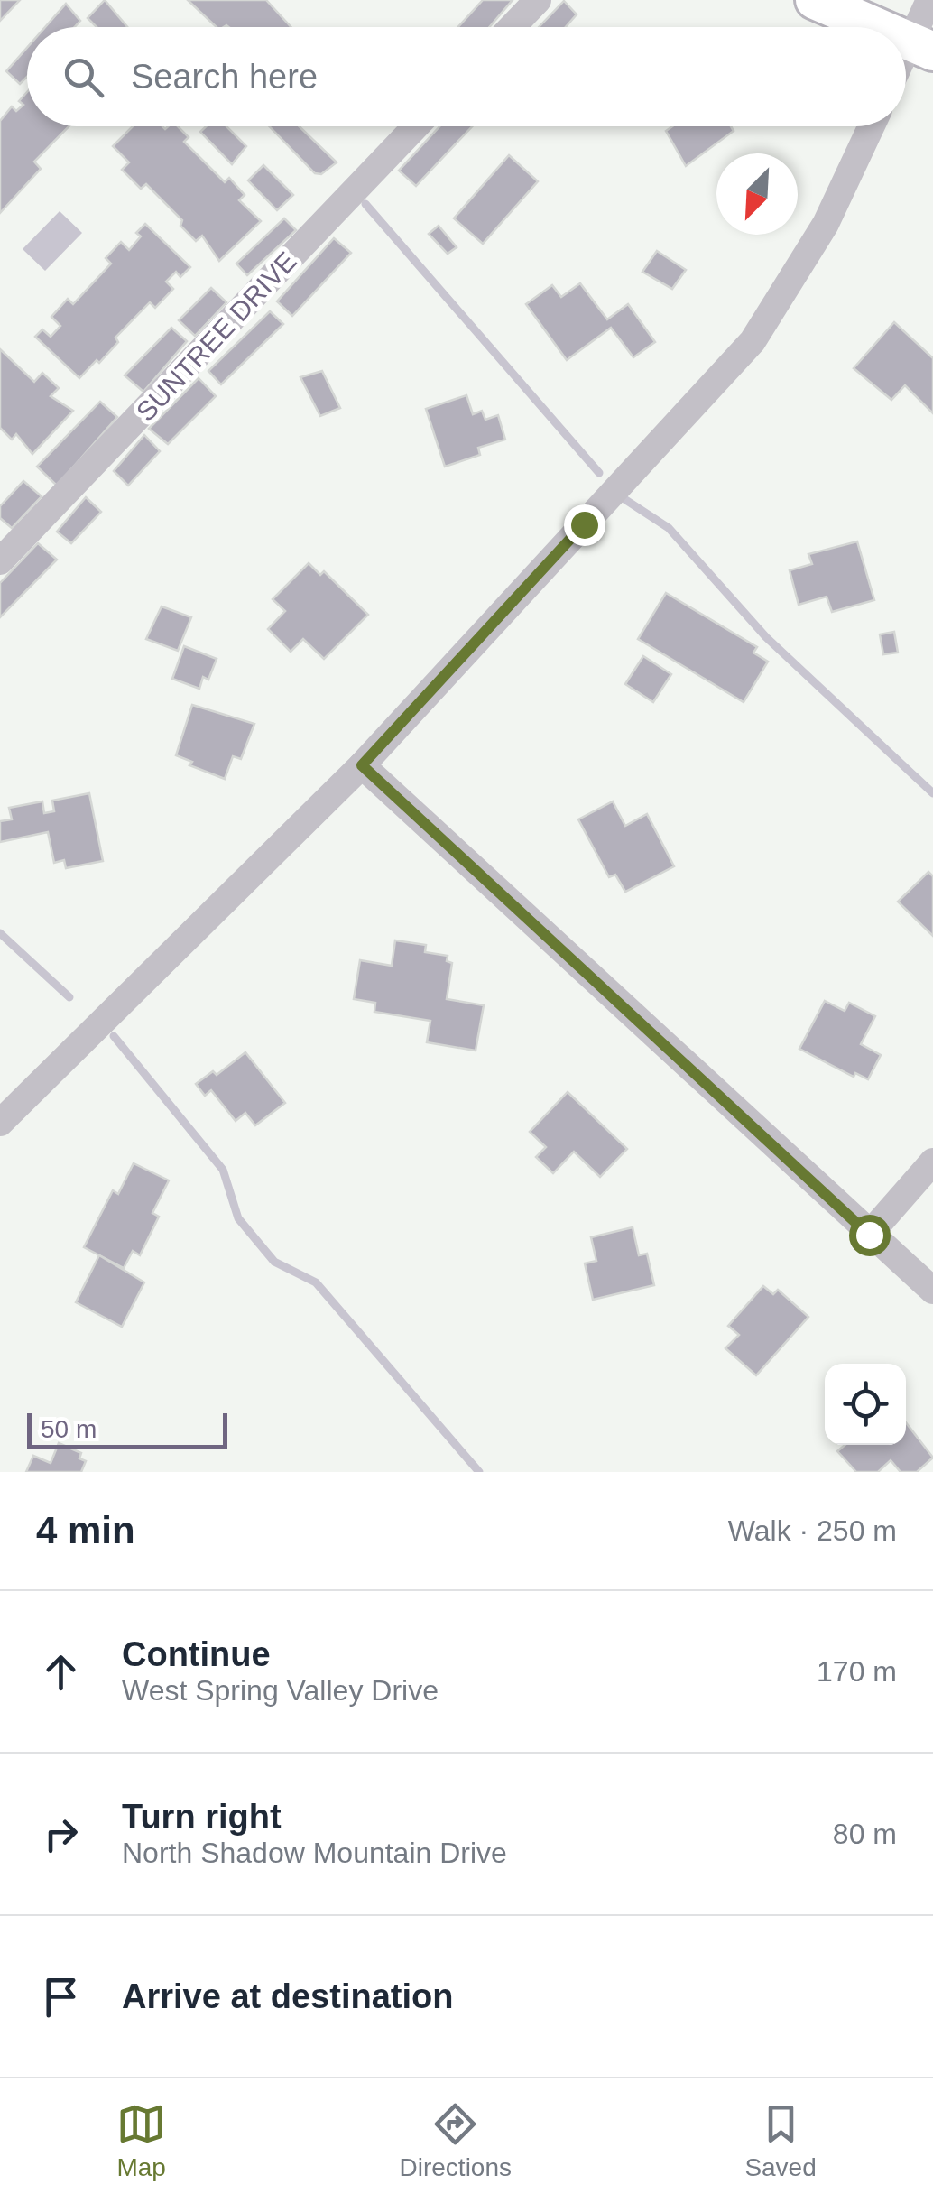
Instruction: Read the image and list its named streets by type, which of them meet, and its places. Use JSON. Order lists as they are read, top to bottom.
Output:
{
  "streets": {
    "street": ["SUNTREE DRIVE"]
  },
  "scale_bar": "50 m",
  "north": "bottom left",
  "page": {
    "search": "Search here",
    "scale": "50 m",
    "heading": ["4 min", "Walk · 250 m"],
    "list": [
      ["Continue", "West Spring Valley Drive", "170 m"],
      ["Turn right", "North Shadow Mountain Drive", "80 m"],
      "Arrive at destination"
    ],
    "nav": ["Map", "Directions", "Saved"]
  }
}
